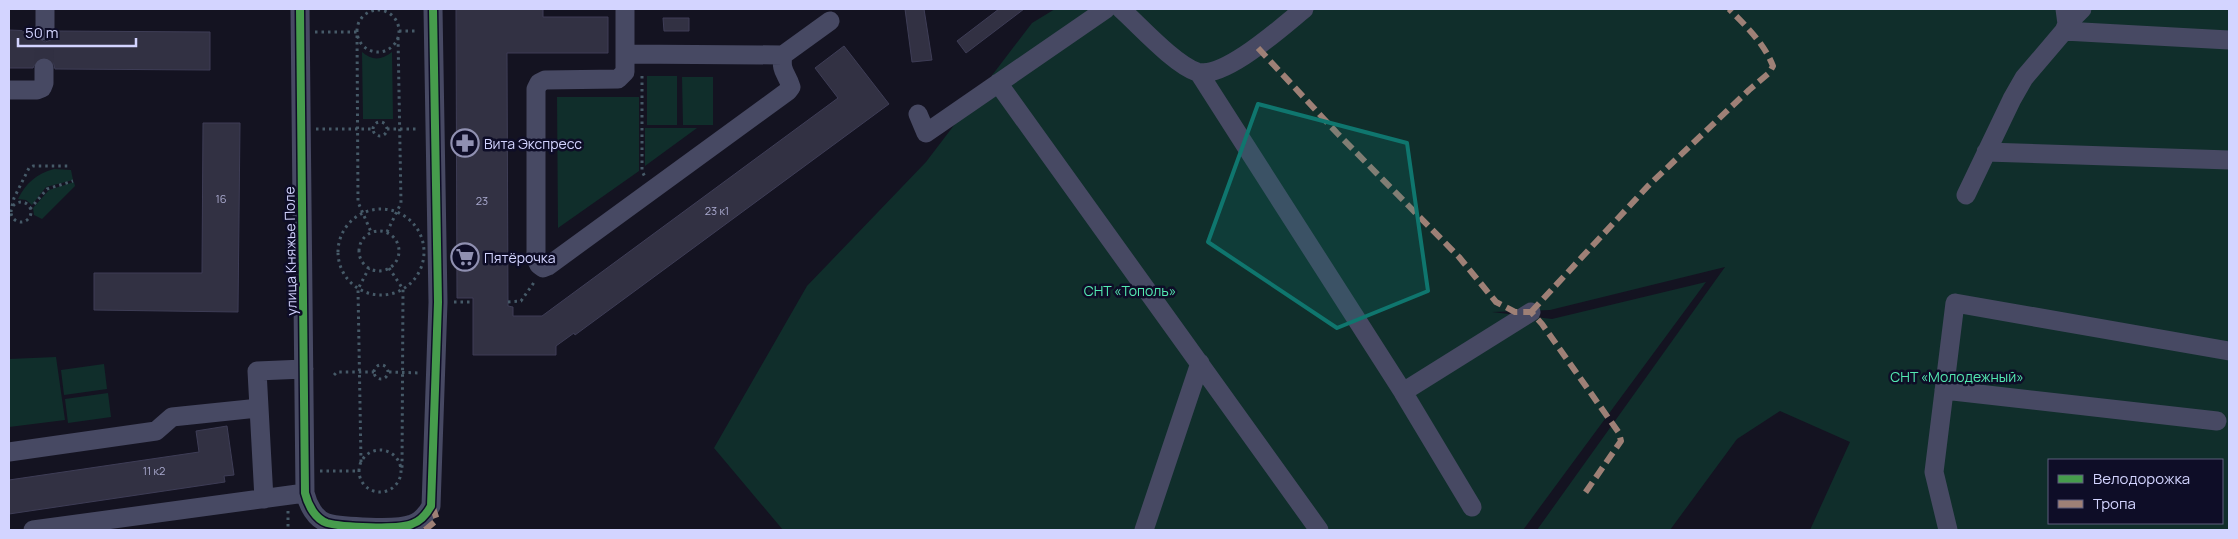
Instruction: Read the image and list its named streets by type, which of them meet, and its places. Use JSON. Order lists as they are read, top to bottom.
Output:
{
  "streets": {
    "street": ["улица Княжье Поле"]
  },
  "parks": ["СНТ «Тополь»", "СНТ «Молодежный»"],
  "places": {
    "pharmacy": ["Вита Экспресс"],
    "supermarket": ["Пятёрочка"]
  },
  "house_numbers": [
    "16",
    "23",
    "23 к1",
    "11 к2"
  ],
  "legend": ["Велодорожка", "Тропа"],
  "scale_bar": "50 m"
}
